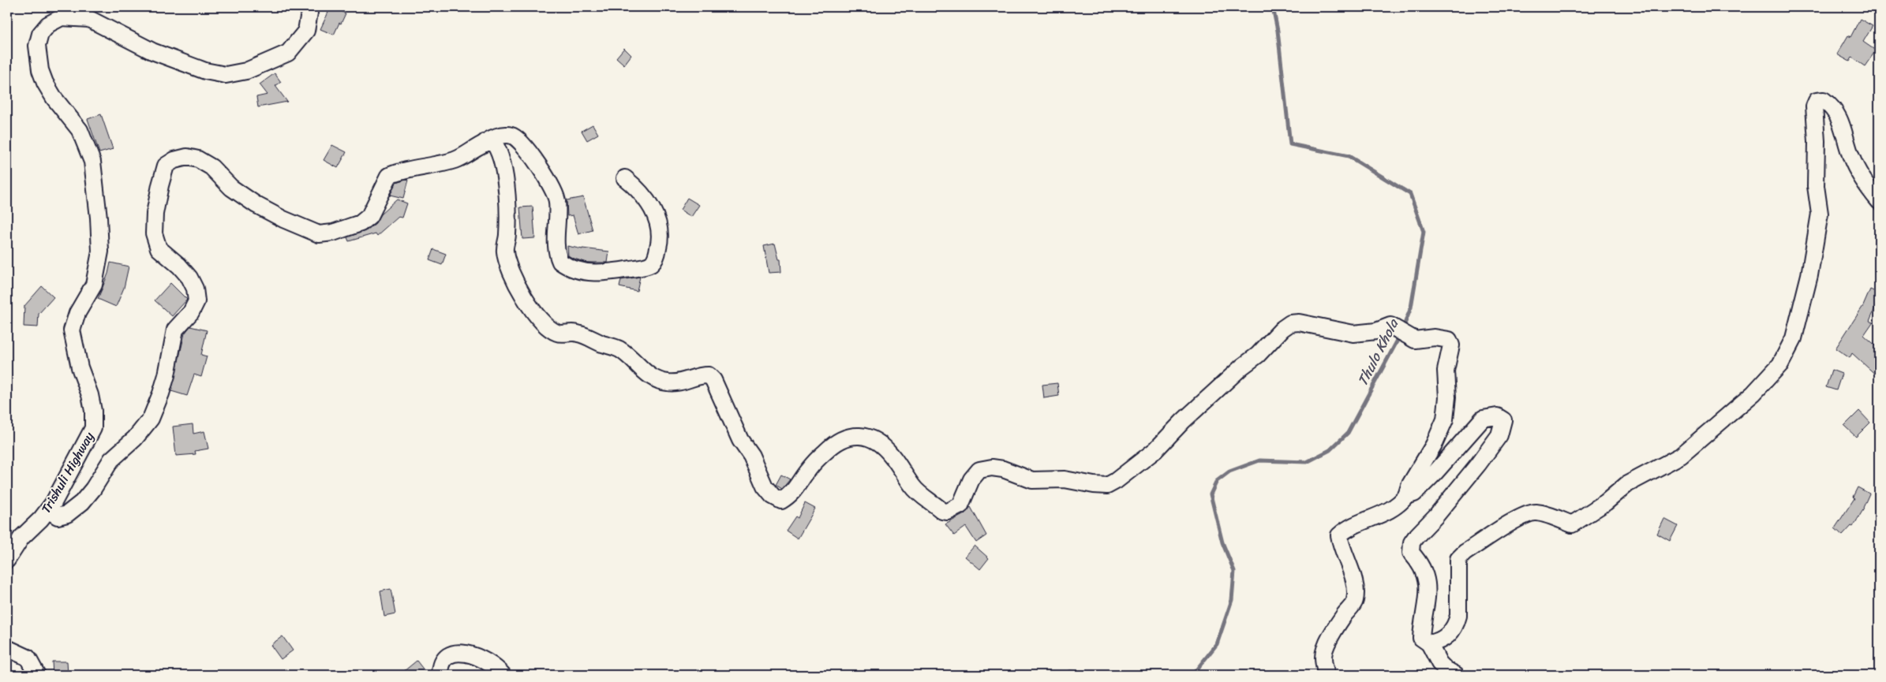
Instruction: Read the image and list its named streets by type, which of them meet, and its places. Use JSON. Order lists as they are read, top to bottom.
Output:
{
  "streets": {
    "street": ["Trishuli Highway"]
  },
  "water": ["Thulo Khola"]
}
